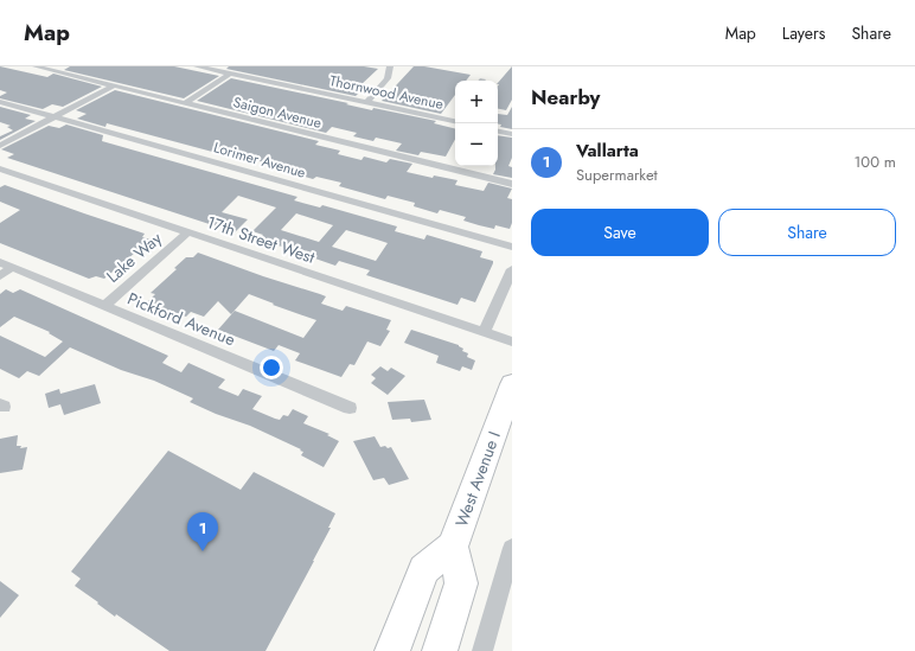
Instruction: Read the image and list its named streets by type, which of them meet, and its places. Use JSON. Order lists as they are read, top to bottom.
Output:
{
  "streets": {
    "main road": ["West Avenue I"],
    "street": [
      "Thornwood Avenue",
      "Saigon Avenue",
      "Lorimer Avenue",
      "17th Street West",
      "Lake Way",
      "Pickford Avenue"
    ]
  },
  "crossings": [
    ["17th Street West", "Lake Way"],
    ["Lake Way", "Pickford Avenue"]
  ],
  "page": {
    "header": "Map",
    "nav": ["Map", "Layers", "Share"],
    "heading": "Nearby",
    "map_buttons": ["+", "−"],
    "list": [
      {
        "mark": "1",
        "name": "Vallarta",
        "note": "Supermarket",
        "value": "100 m"
      }
    ],
    "buttons": ["Save", "Share"],
    "pins": "1"
  }
}
